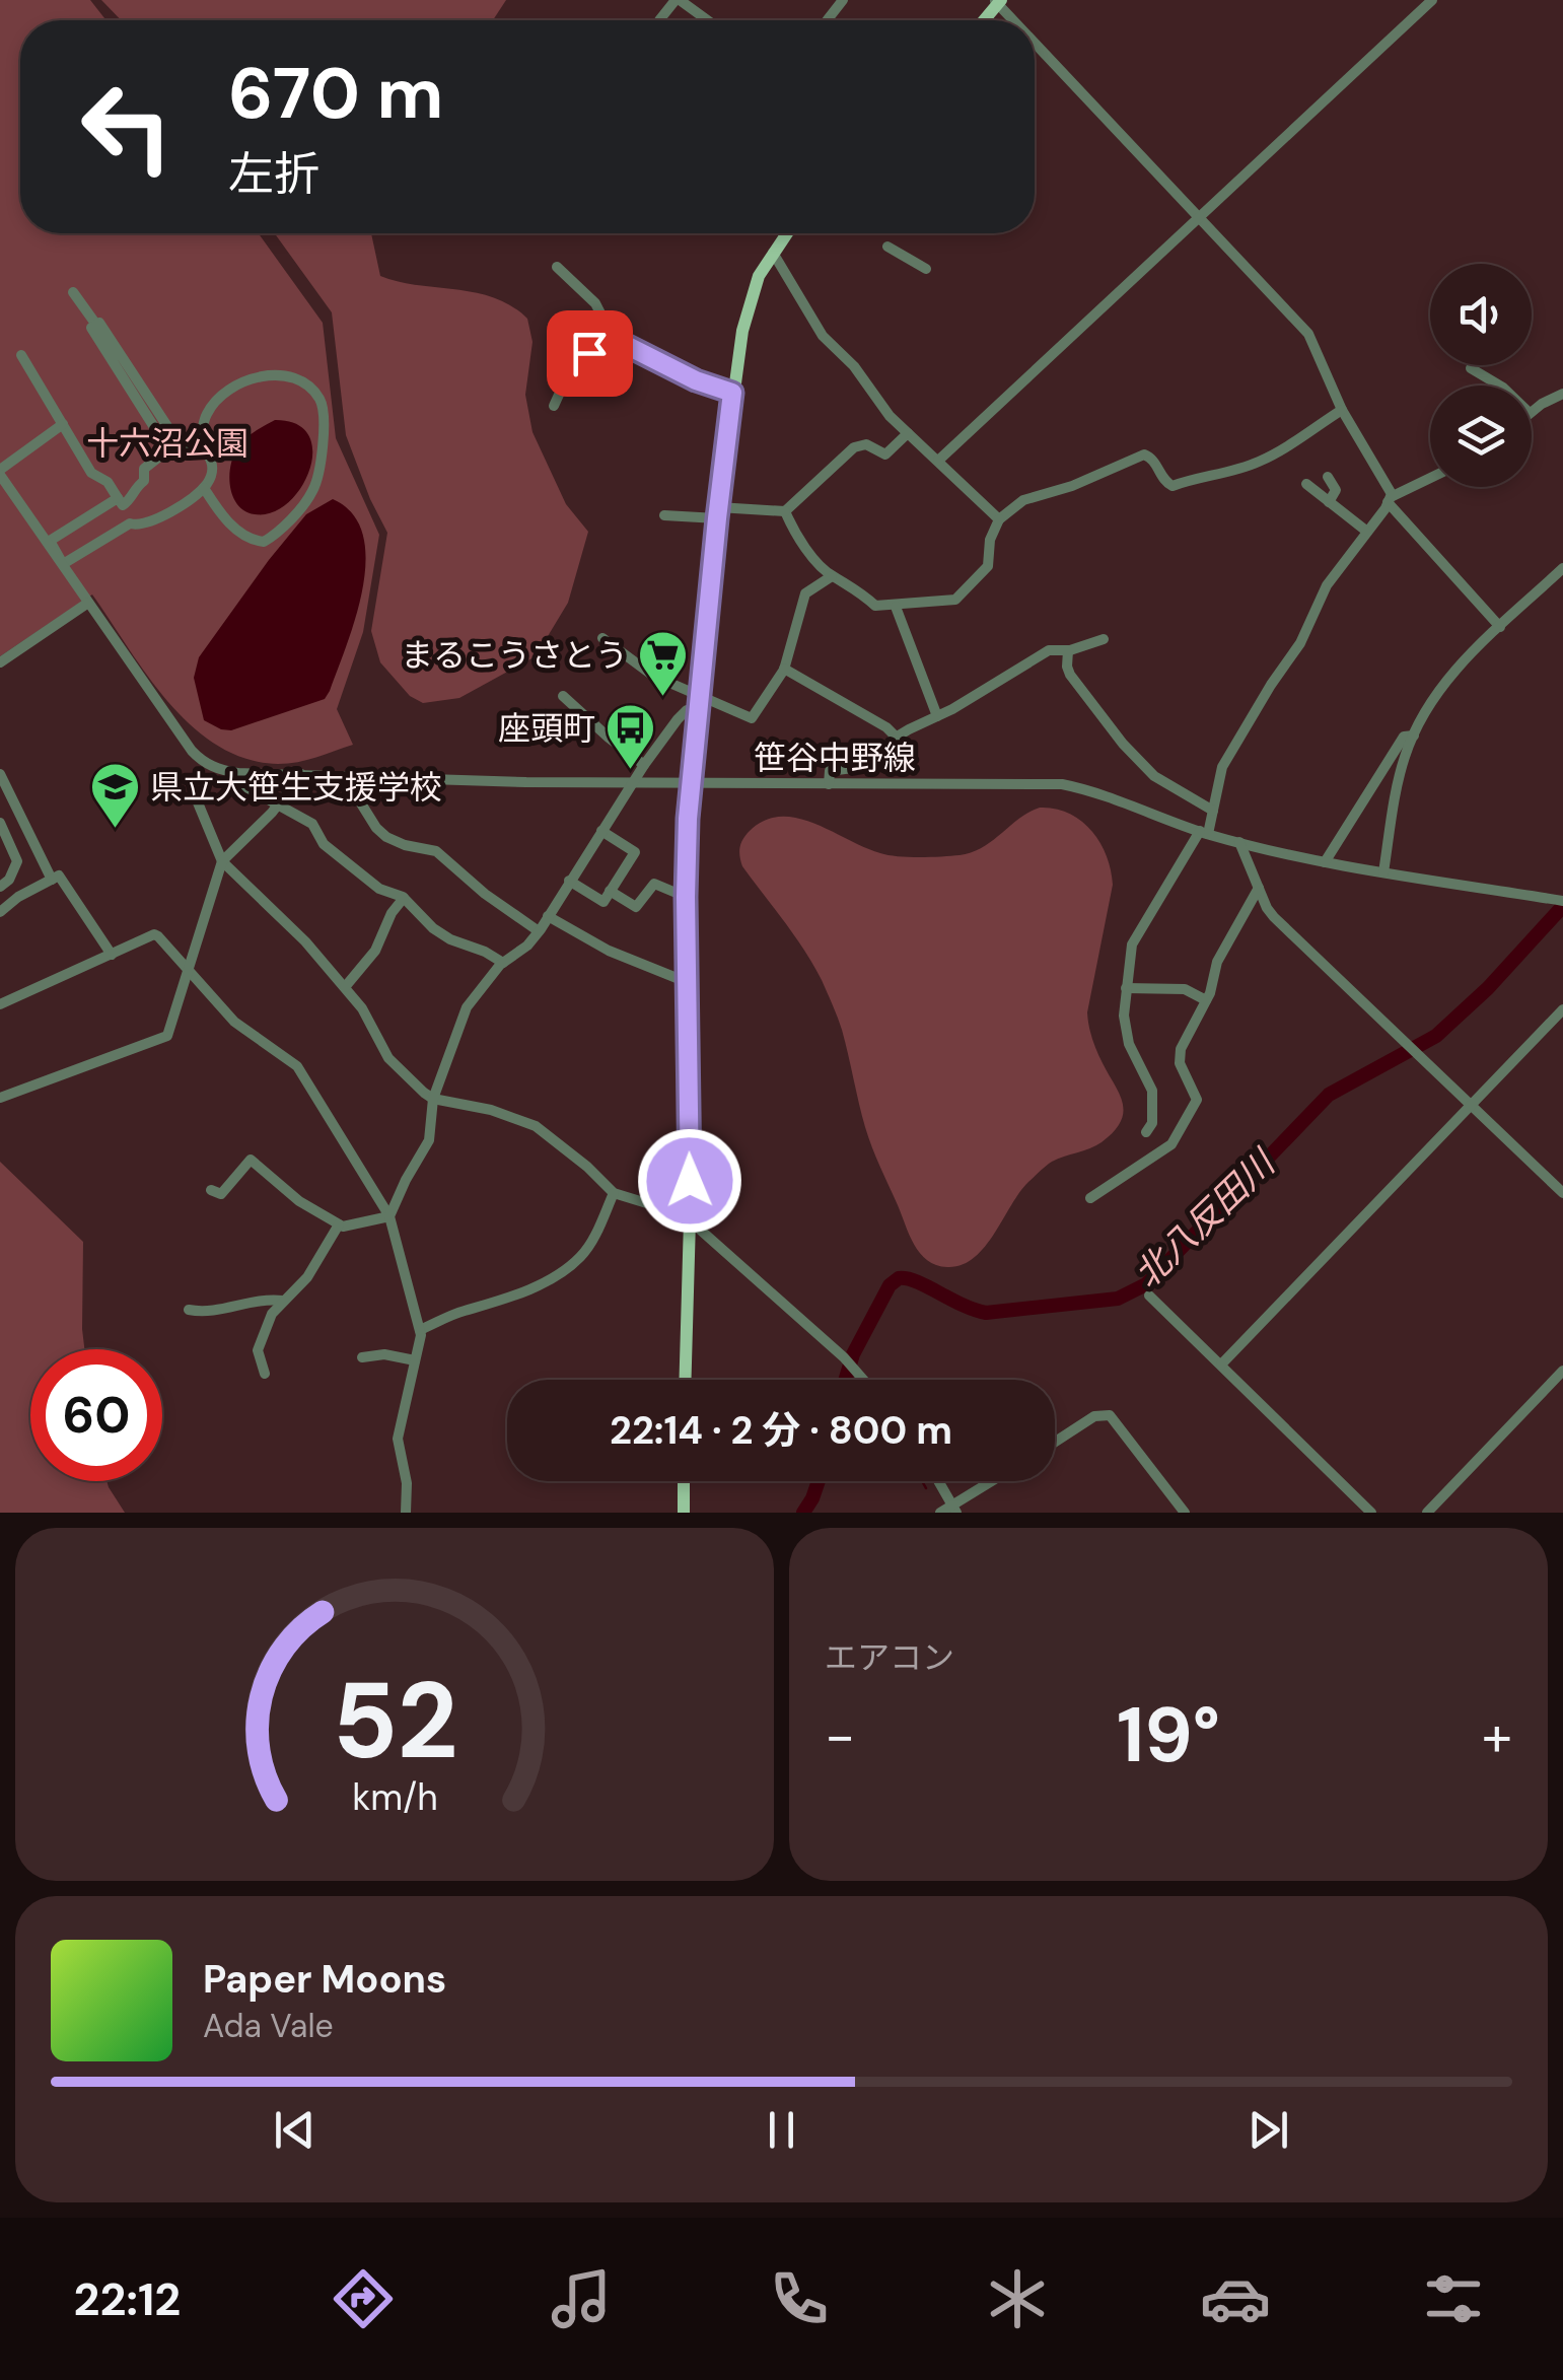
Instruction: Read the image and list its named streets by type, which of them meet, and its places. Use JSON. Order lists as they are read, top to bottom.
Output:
{
  "streets": {
    "street": ["笹谷中野線"]
  },
  "water": ["北八反田川"],
  "parks": ["十六沼公園"],
  "places": {
    "supermarket": ["まるこうさとう"],
    "bus stop": ["座頭町"],
    "school or university": ["県立大笹生支援学校"]
  },
  "page": {
    "turn": ["670 m", "左折"],
    "limit": "60",
    "trip": "22:14 · 2 分 · 800 m",
    "tile": "エアコン",
    "heat": ["−", "19°", "+"],
    "song": ["Paper Moons", "Ada Vale"],
    "tabs": "22:12",
    "gauge": ["52", "km/h"]
  }
}
